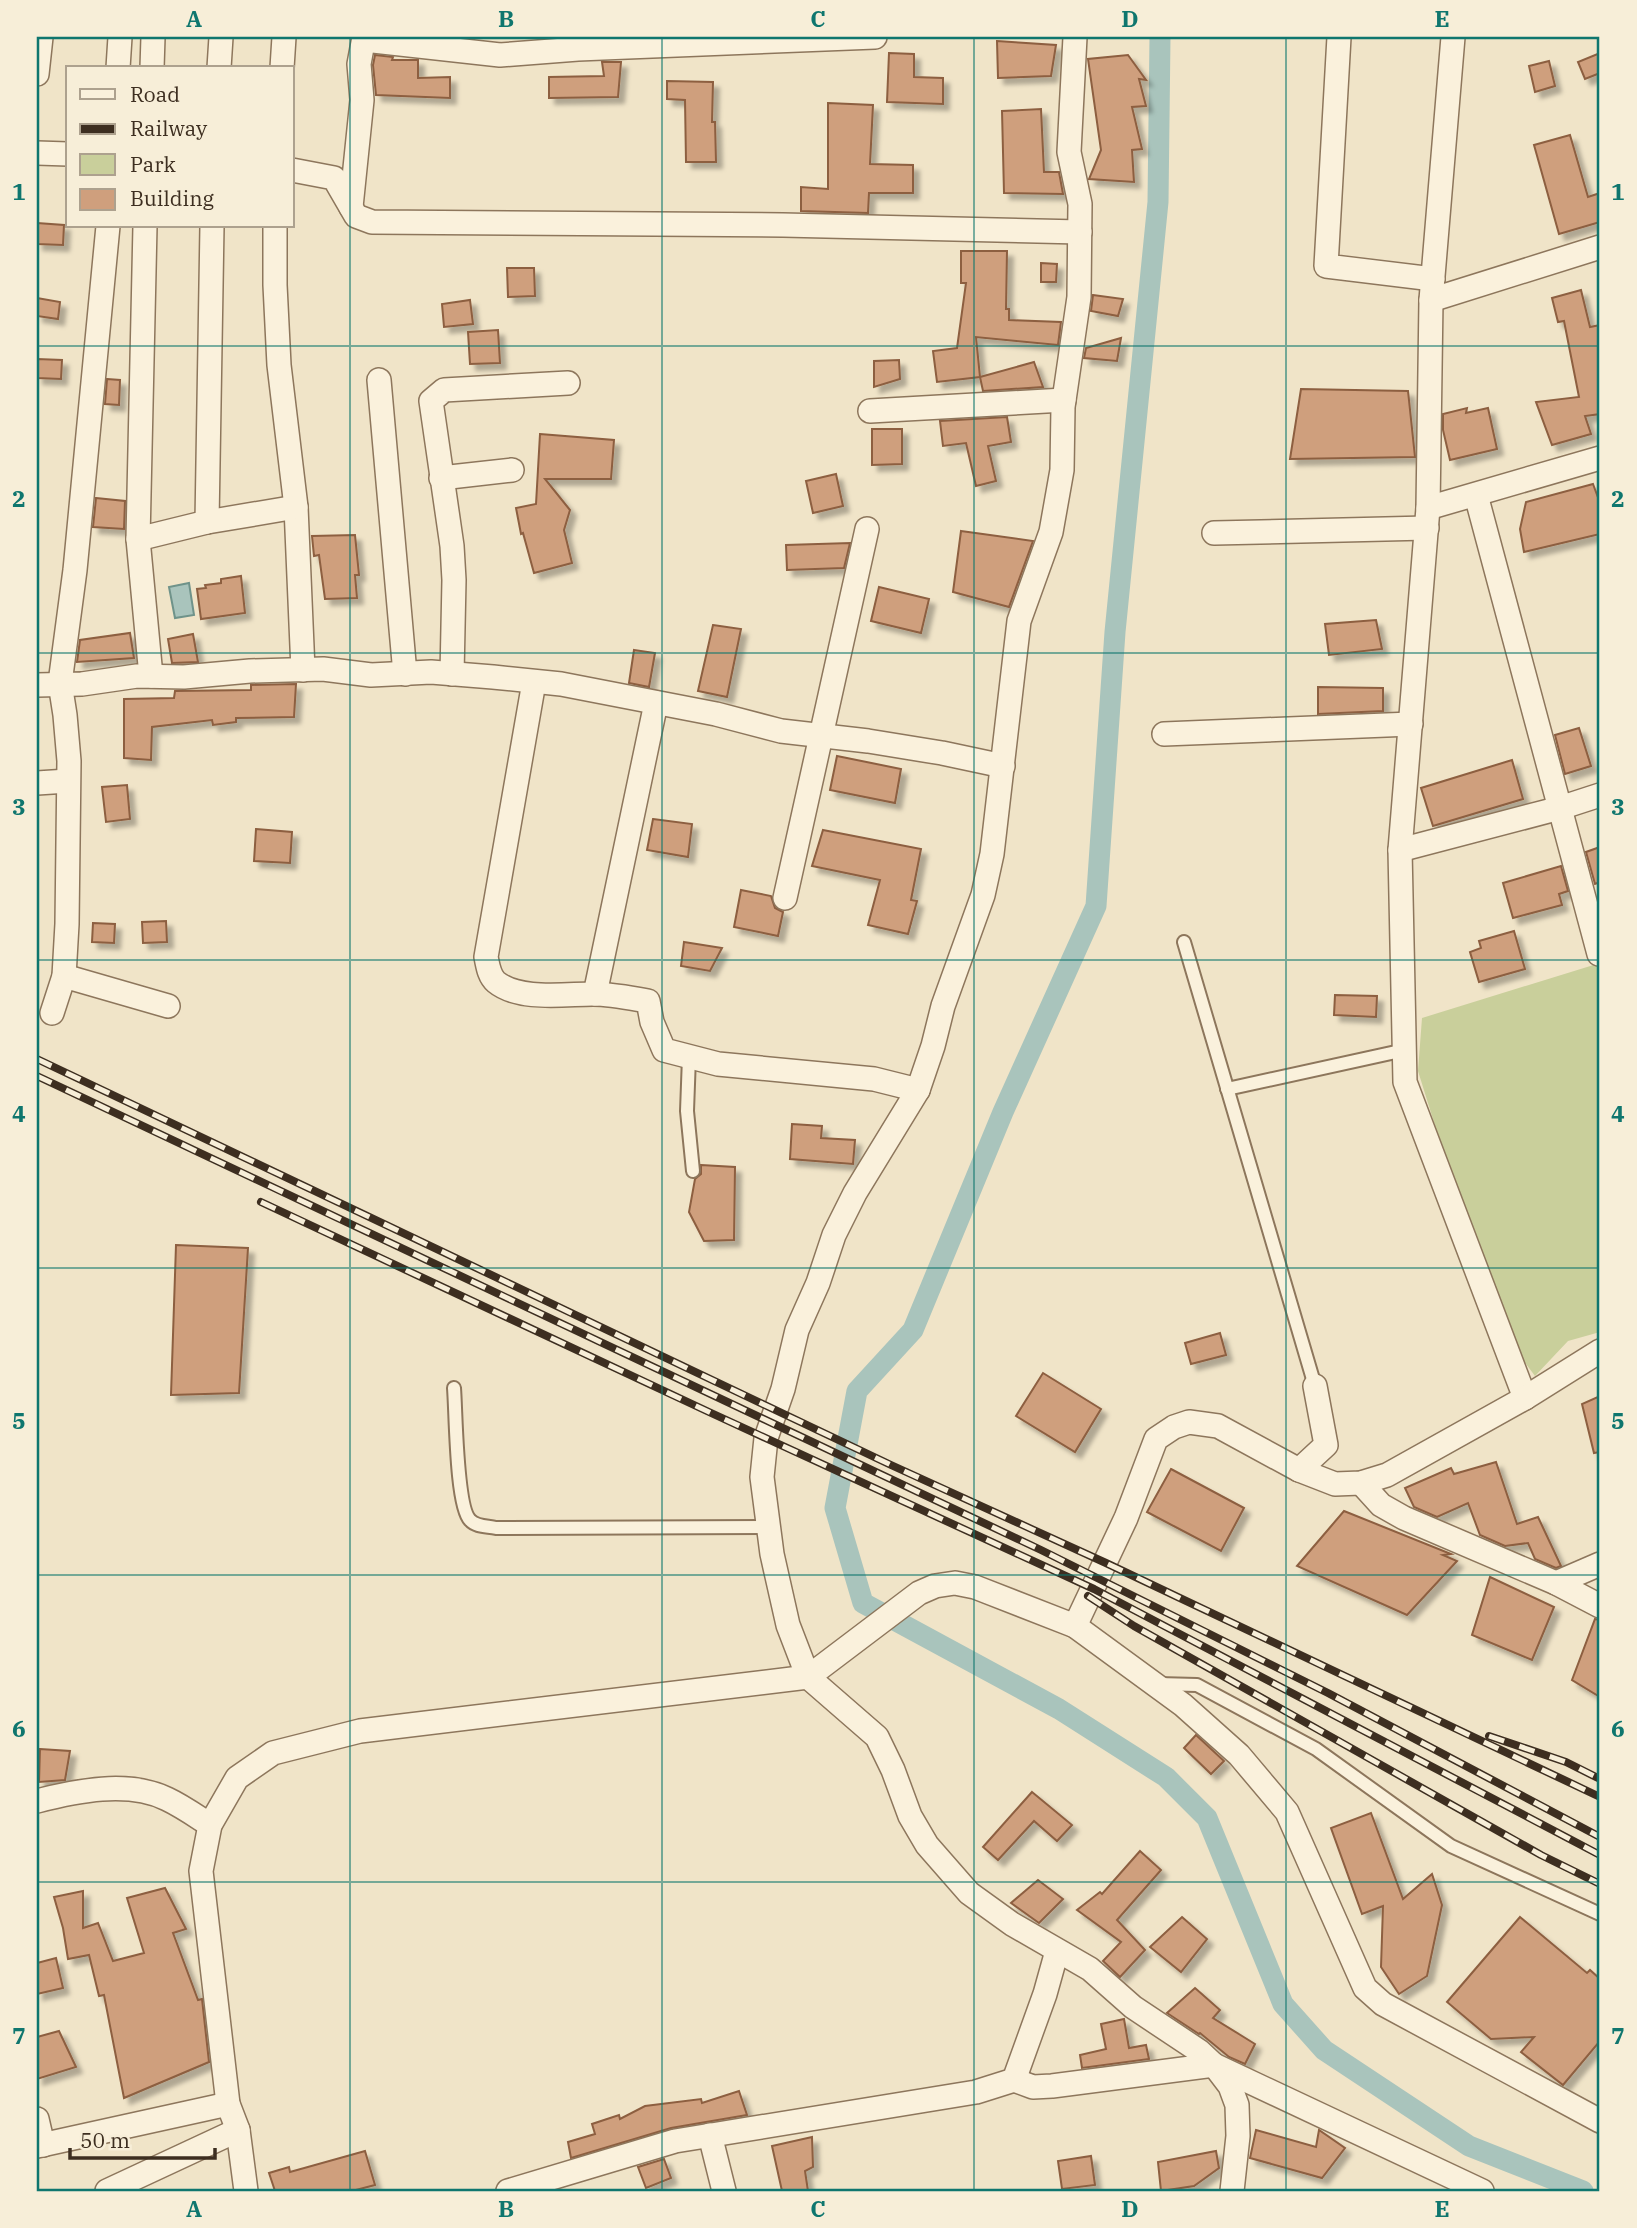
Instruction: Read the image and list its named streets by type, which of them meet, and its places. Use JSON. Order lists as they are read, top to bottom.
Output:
{
  "legend": [
    "Road",
    "Railway",
    "Park",
    "Building"
  ],
  "scale_bar": "50 m",
  "grid": {
    "columns": [
      "A",
      "B",
      "C",
      "D",
      "E"
    ],
    "rows": [
      "1",
      "2",
      "3",
      "4",
      "5",
      "6",
      "7"
    ]
  }
}
